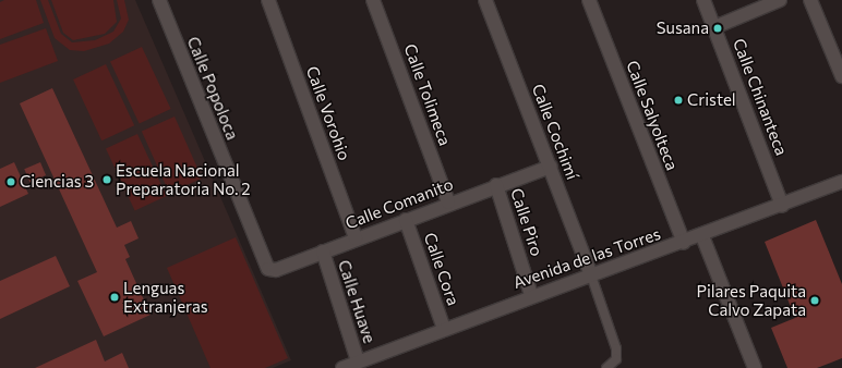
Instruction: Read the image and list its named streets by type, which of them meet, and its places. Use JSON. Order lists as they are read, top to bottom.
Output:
{
  "streets": {
    "street": [
      "Calle Popoloca",
      "Calle Tolimeca",
      "Calle Chinanteca",
      "Calle Vorohio",
      "Calle Salyolteca",
      "Calle Cochimí",
      "Calle Comanito",
      "Calle Piro",
      "Avenida de las Torres",
      "Calle Cora",
      "Calle Huave"
    ]
  },
  "crossings": [
    ["Calle Popoloca", "Calle Comanito"],
    ["Calle Tolimeca", "Calle Comanito"],
    ["Calle Chinanteca", "Avenida de las Torres"],
    ["Calle Vorohio", "Calle Comanito"],
    ["Calle Salyolteca", "Avenida de las Torres"],
    ["Calle Cochimí", "Calle Comanito"],
    ["Calle Cochimí", "Avenida de las Torres"],
    ["Calle Comanito", "Calle Piro"],
    ["Calle Comanito", "Calle Cora"],
    ["Calle Comanito", "Calle Huave"],
    ["Calle Piro", "Avenida de las Torres"],
    ["Avenida de las Torres", "Calle Cora"],
    ["Avenida de las Torres", "Calle Huave"]
  ],
  "places": [
    "Susana",
    "Cristel",
    "Escuela Nacional Preparatoria No. 2",
    "Ciencias 3",
    "Lenguas Extranjeras",
    "Pilares Paquita Calvo Zapata"
  ]
}
